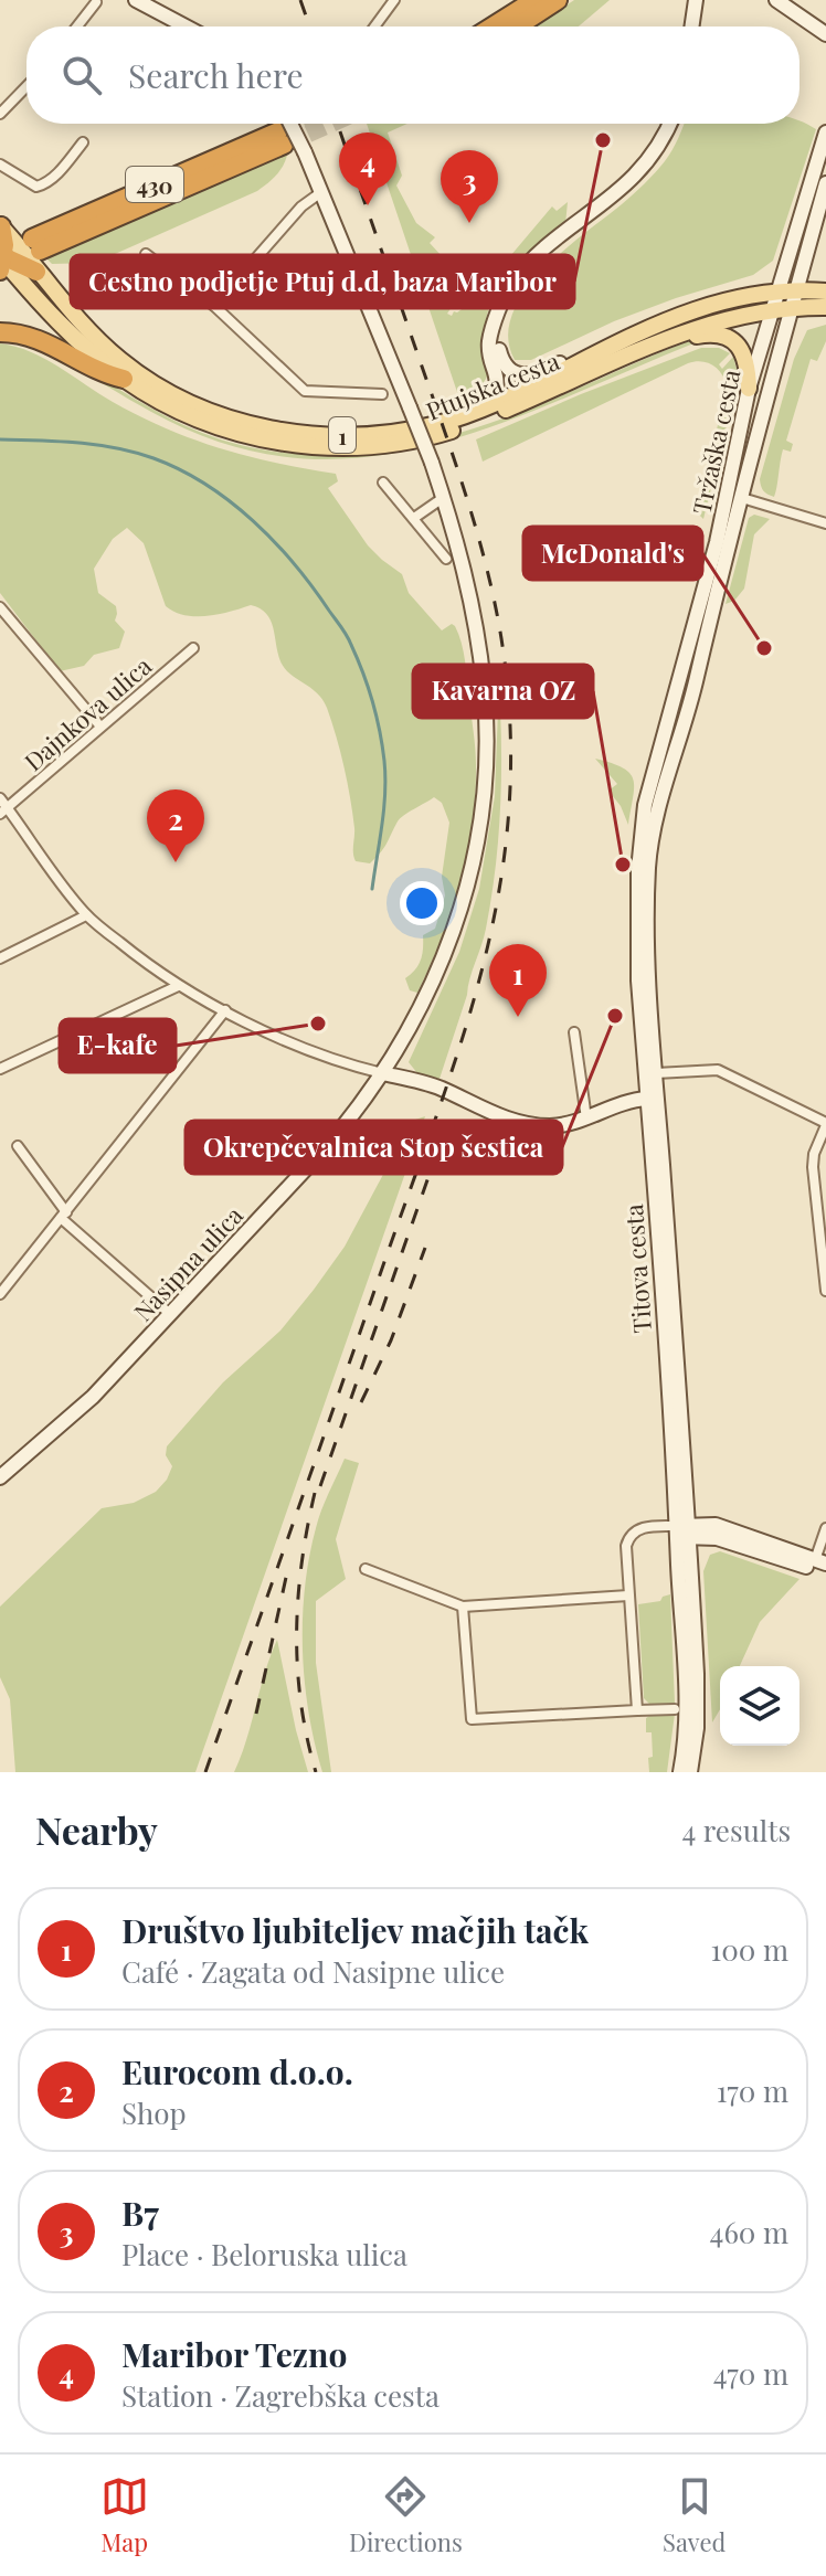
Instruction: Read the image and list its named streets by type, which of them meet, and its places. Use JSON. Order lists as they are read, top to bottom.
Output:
{
  "streets": {
    "highway": ["430"],
    "main road": [
      "Ptujska cesta",
      "1",
      "Tržaška cesta",
      "Nasipna ulica",
      "Titova cesta"
    ],
    "street": ["Dajnkova ulica"]
  },
  "crossings": [
    ["Ptujska cesta", "1"],
    ["Ptujska cesta", "Tržaška cesta"],
    ["1", "Tržaška cesta"],
    ["Tržaška cesta", "Titova cesta"]
  ],
  "places": [
    "Cestno podjetje Ptuj d.d, baza Maribor",
    "McDonald's",
    "Kavarna OZ",
    "Okrepčevalnica Stop šestica",
    "E-kafe"
  ],
  "page": {
    "search": "Search here",
    "pins": [
      "4",
      "3",
      "2",
      "1"
    ],
    "heading": ["Nearby", "4 results"],
    "list": [
      {
        "mark": "1",
        "name": "Društvo ljubiteljev mačjih tačk",
        "note": "Café · Zagata od Nasipne ulice",
        "value": "100 m"
      },
      {
        "mark": "2",
        "name": "Eurocom d.o.o.",
        "note": "Shop",
        "value": "170 m"
      },
      {
        "mark": "3",
        "name": "B7",
        "note": "Place · Beloruska ulica",
        "value": "460 m"
      },
      {
        "mark": "4",
        "name": "Maribor Tezno",
        "note": "Station · Zagrebška cesta",
        "value": "470 m"
      }
    ],
    "nav": ["Map", "Directions", "Saved"]
  }
}
